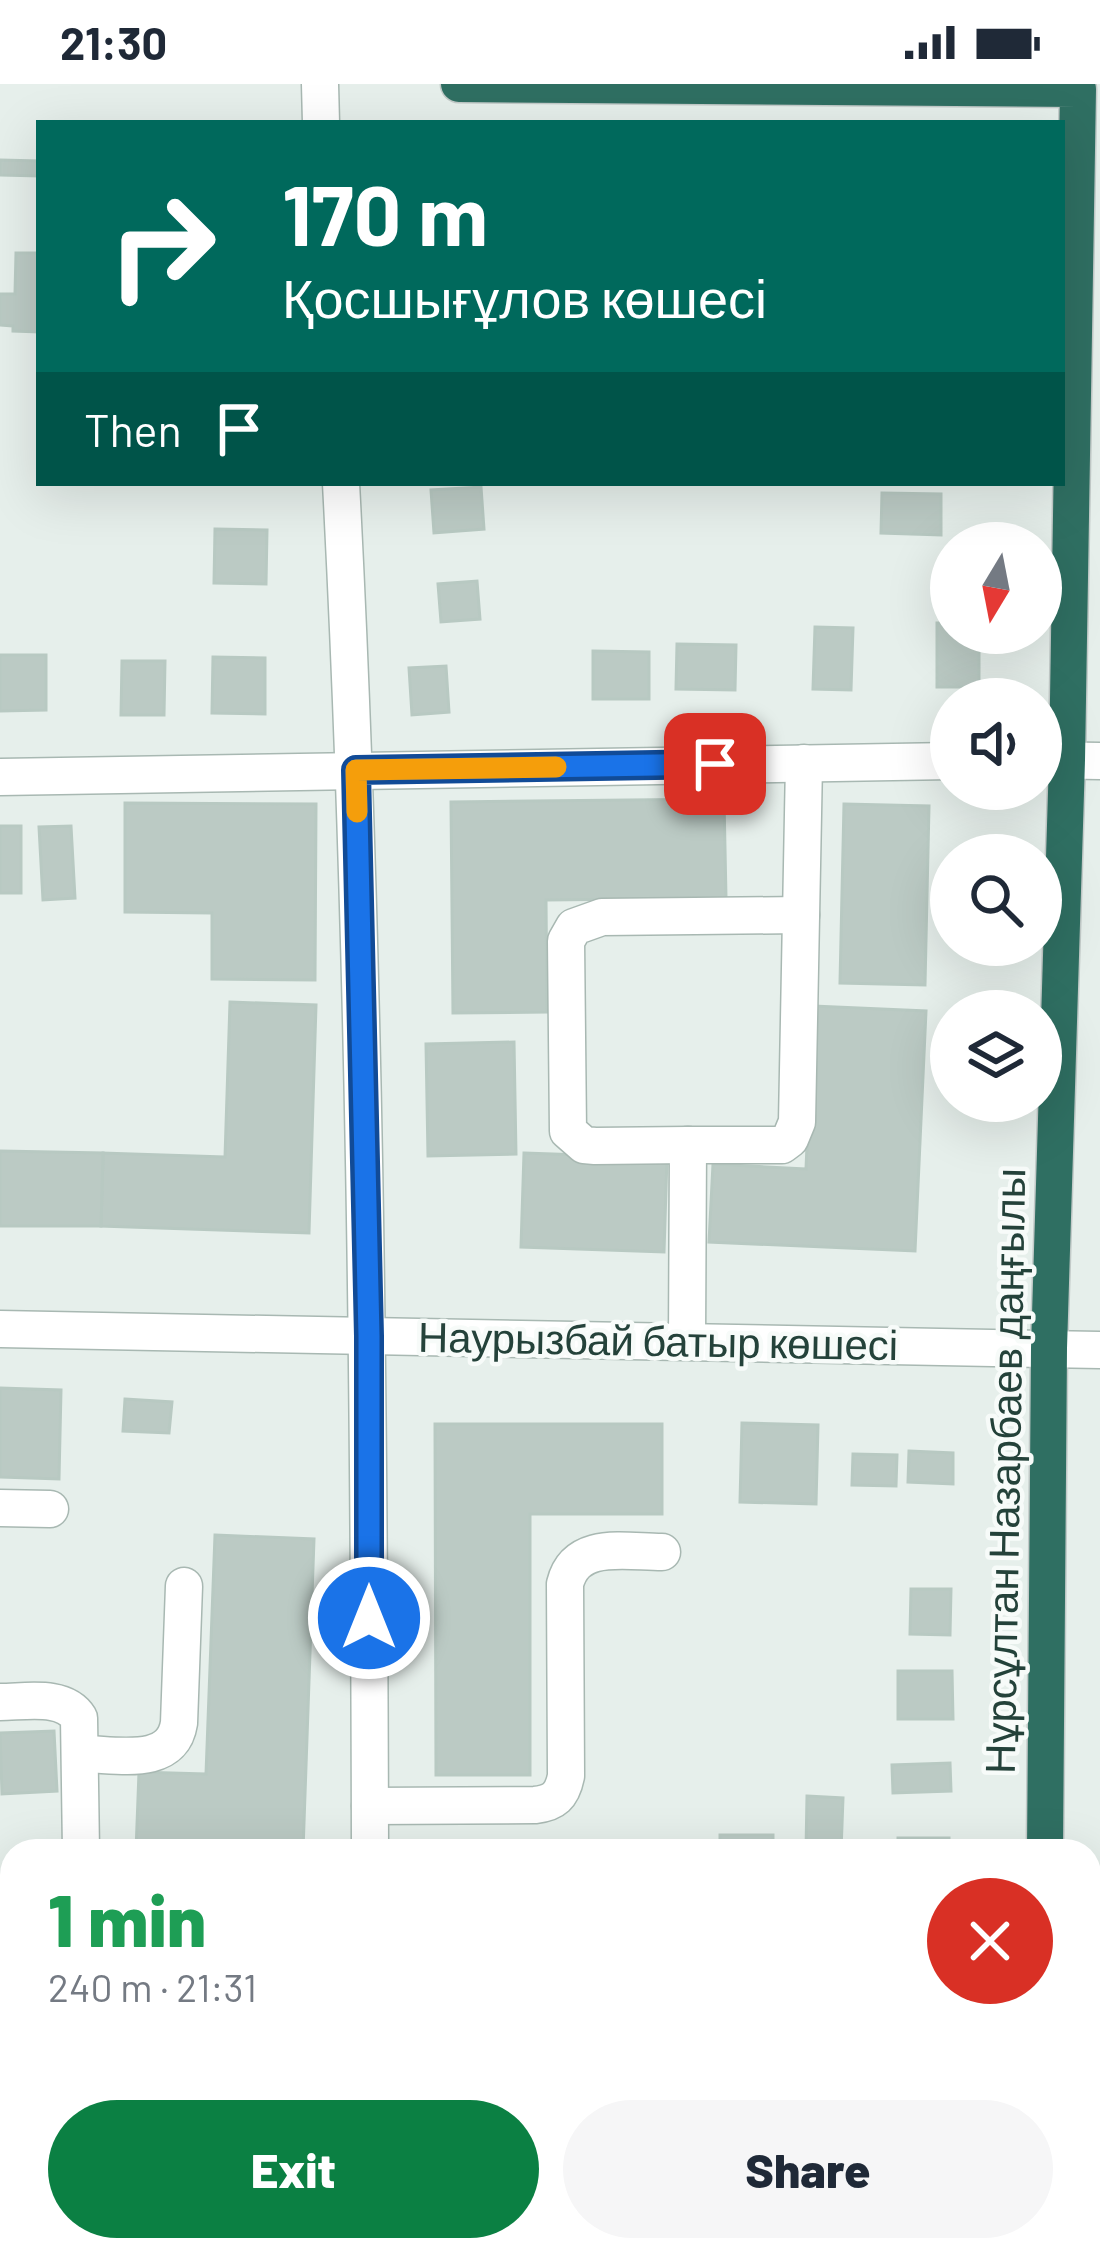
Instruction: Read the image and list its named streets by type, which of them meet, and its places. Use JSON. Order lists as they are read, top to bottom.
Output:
{
  "streets": {
    "highway": ["Нұрсұлтан Назарбаев даңғылы"],
    "street": ["Наурызбай батыр көшесі"]
  },
  "crossings": [
    ["Наурызбай батыр көшесі", "Нұрсұлтан Назарбаев даңғылы"]
  ],
  "north": "bottom",
  "page": {
    "status": "21:30",
    "turn": ["170 m", "Қосшығұлов көшесі"],
    "then": "Then",
    "heading": ["1 min", "240 m · 21:31"],
    "buttons": ["Exit", "Share"]
  }
}
